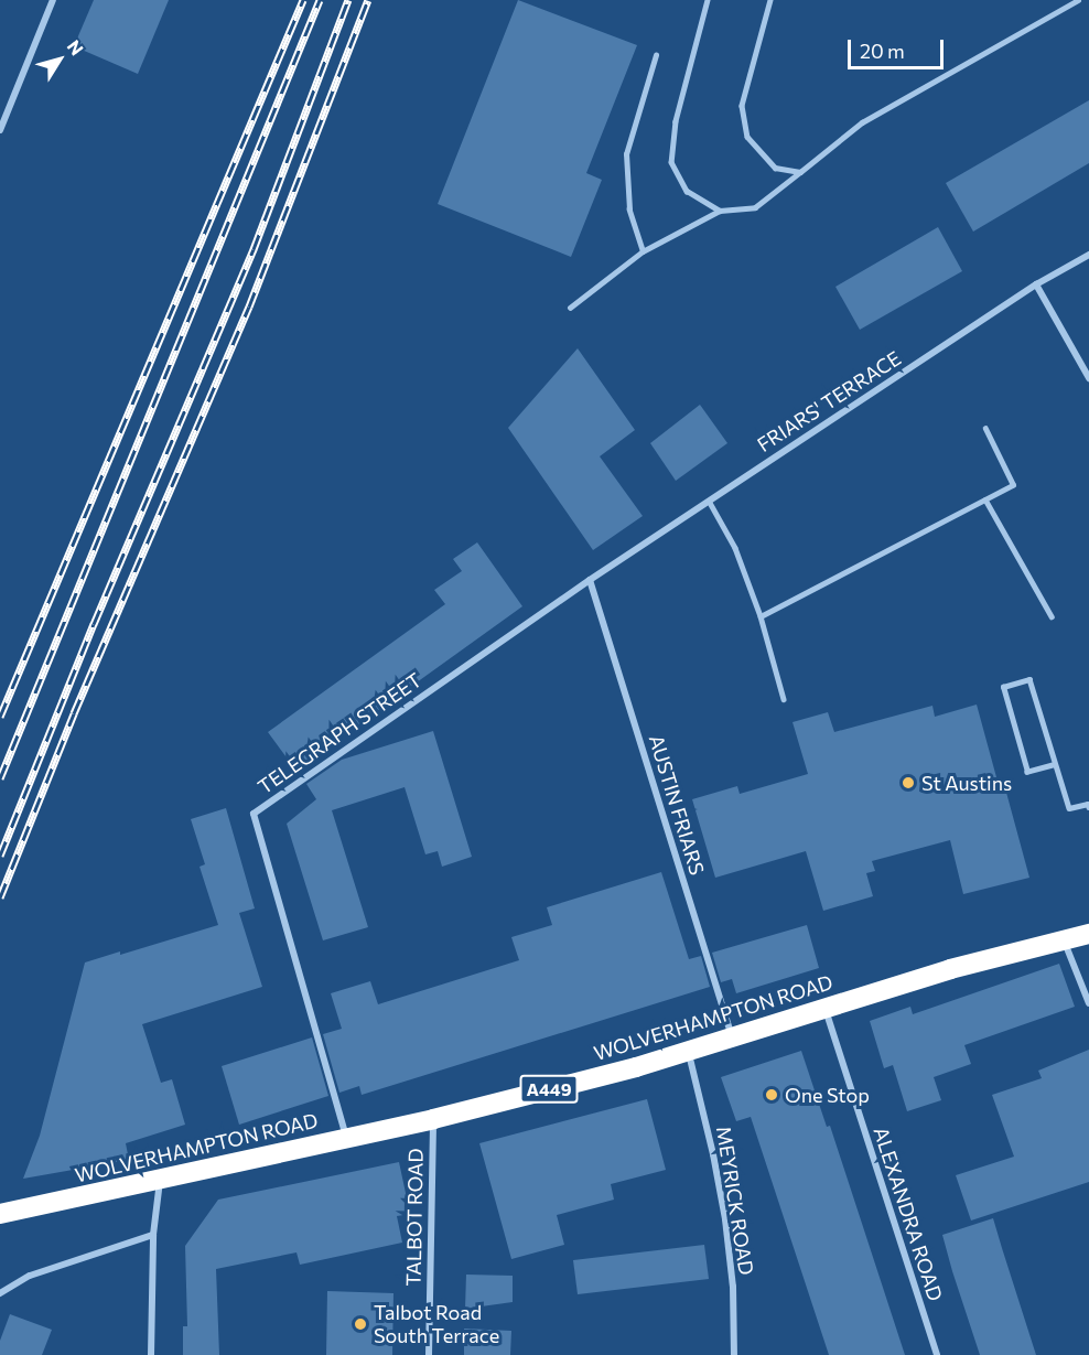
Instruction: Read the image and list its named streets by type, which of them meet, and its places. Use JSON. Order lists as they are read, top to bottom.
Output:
{
  "streets": {
    "highway": ["WOLVERHAMPTON ROAD", "A449"],
    "street": [
      "FRIARS' TERRACE",
      "TELEGRAPH STREET",
      "AUSTIN FRIARS",
      "MEYRICK ROAD",
      "ALEXANDRA ROAD",
      "TALBOT ROAD"
    ]
  },
  "crossings": [
    ["FRIARS' TERRACE", "TELEGRAPH STREET"],
    ["FRIARS' TERRACE", "AUSTIN FRIARS"],
    ["TELEGRAPH STREET", "AUSTIN FRIARS"],
    ["TELEGRAPH STREET", "WOLVERHAMPTON ROAD"],
    ["AUSTIN FRIARS", "WOLVERHAMPTON ROAD"],
    ["WOLVERHAMPTON ROAD", "MEYRICK ROAD"],
    ["WOLVERHAMPTON ROAD", "ALEXANDRA ROAD"],
    ["WOLVERHAMPTON ROAD", "TALBOT ROAD"]
  ],
  "places": ["St Austins", "One Stop", "Talbot Road South Terrace"],
  "scale_bar": "20 m",
  "north": "top right"
}
